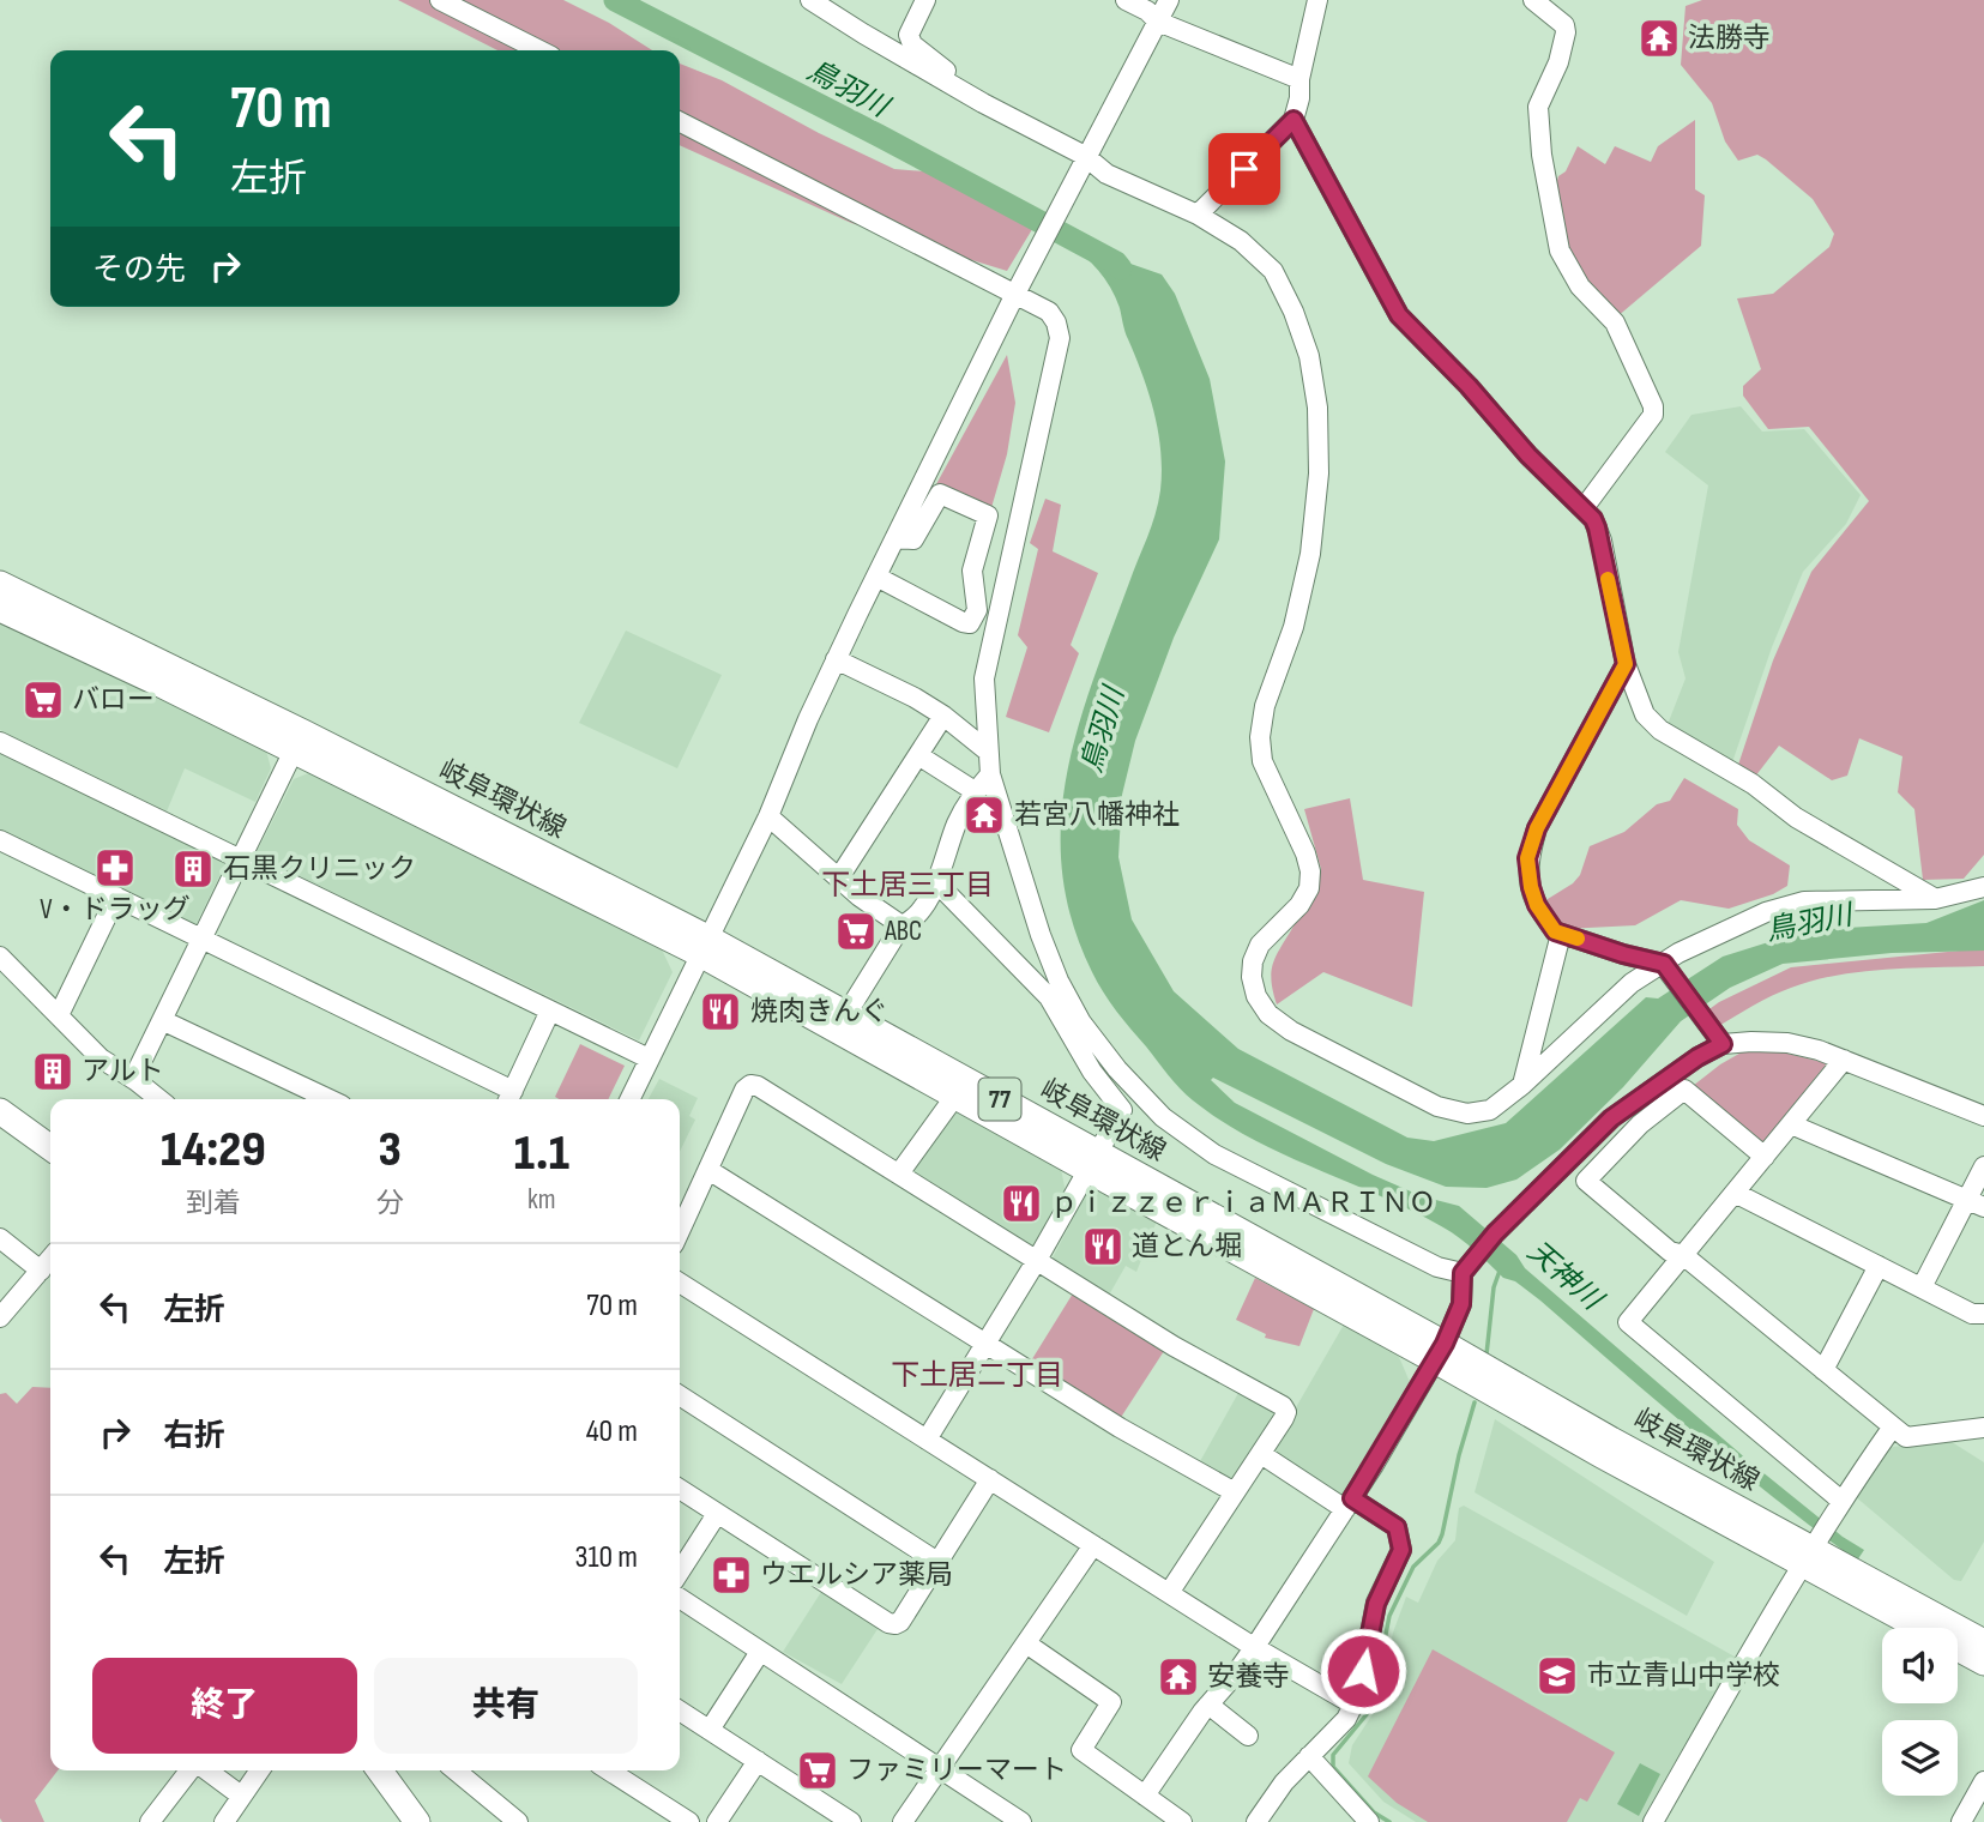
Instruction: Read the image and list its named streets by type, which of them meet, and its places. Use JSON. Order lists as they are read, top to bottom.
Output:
{
  "streets": {
    "main road": ["岐阜環状線", "77"]
  },
  "districts": ["下土居三丁目", "下土居二丁目"],
  "water": ["鳥羽川", "天神川"],
  "places": {
    "temple": ["法勝寺", "若宮八幡神社", "安養寺"],
    "supermarket": ["バロー", "ABC", "ファミリーマート"],
    "pharmacy": ["V・ドラッグ", "ウエルシア薬局"],
    "building": ["石黒クリニック", "アルト"],
    "restaurant": ["焼肉きんぐ", "ｐｉｚｚｅｒｉａＭＡＲＩＮＯ", "道とん堀"],
    "school or university": ["市立青山中学校"]
  },
  "page": {
    "turn": ["70 m", "左折"],
    "then": "その先",
    "eta": [
      "14:29",
      "到着",
      "3",
      "分",
      "1.1",
      "km"
    ],
    "list": [
      {
        "name": "左折",
        "value": "70 m"
      },
      {
        "name": "右折",
        "value": "40 m"
      },
      {
        "name": "左折",
        "value": "310 m"
      }
    ],
    "buttons": ["終了", "共有"]
  }
}
